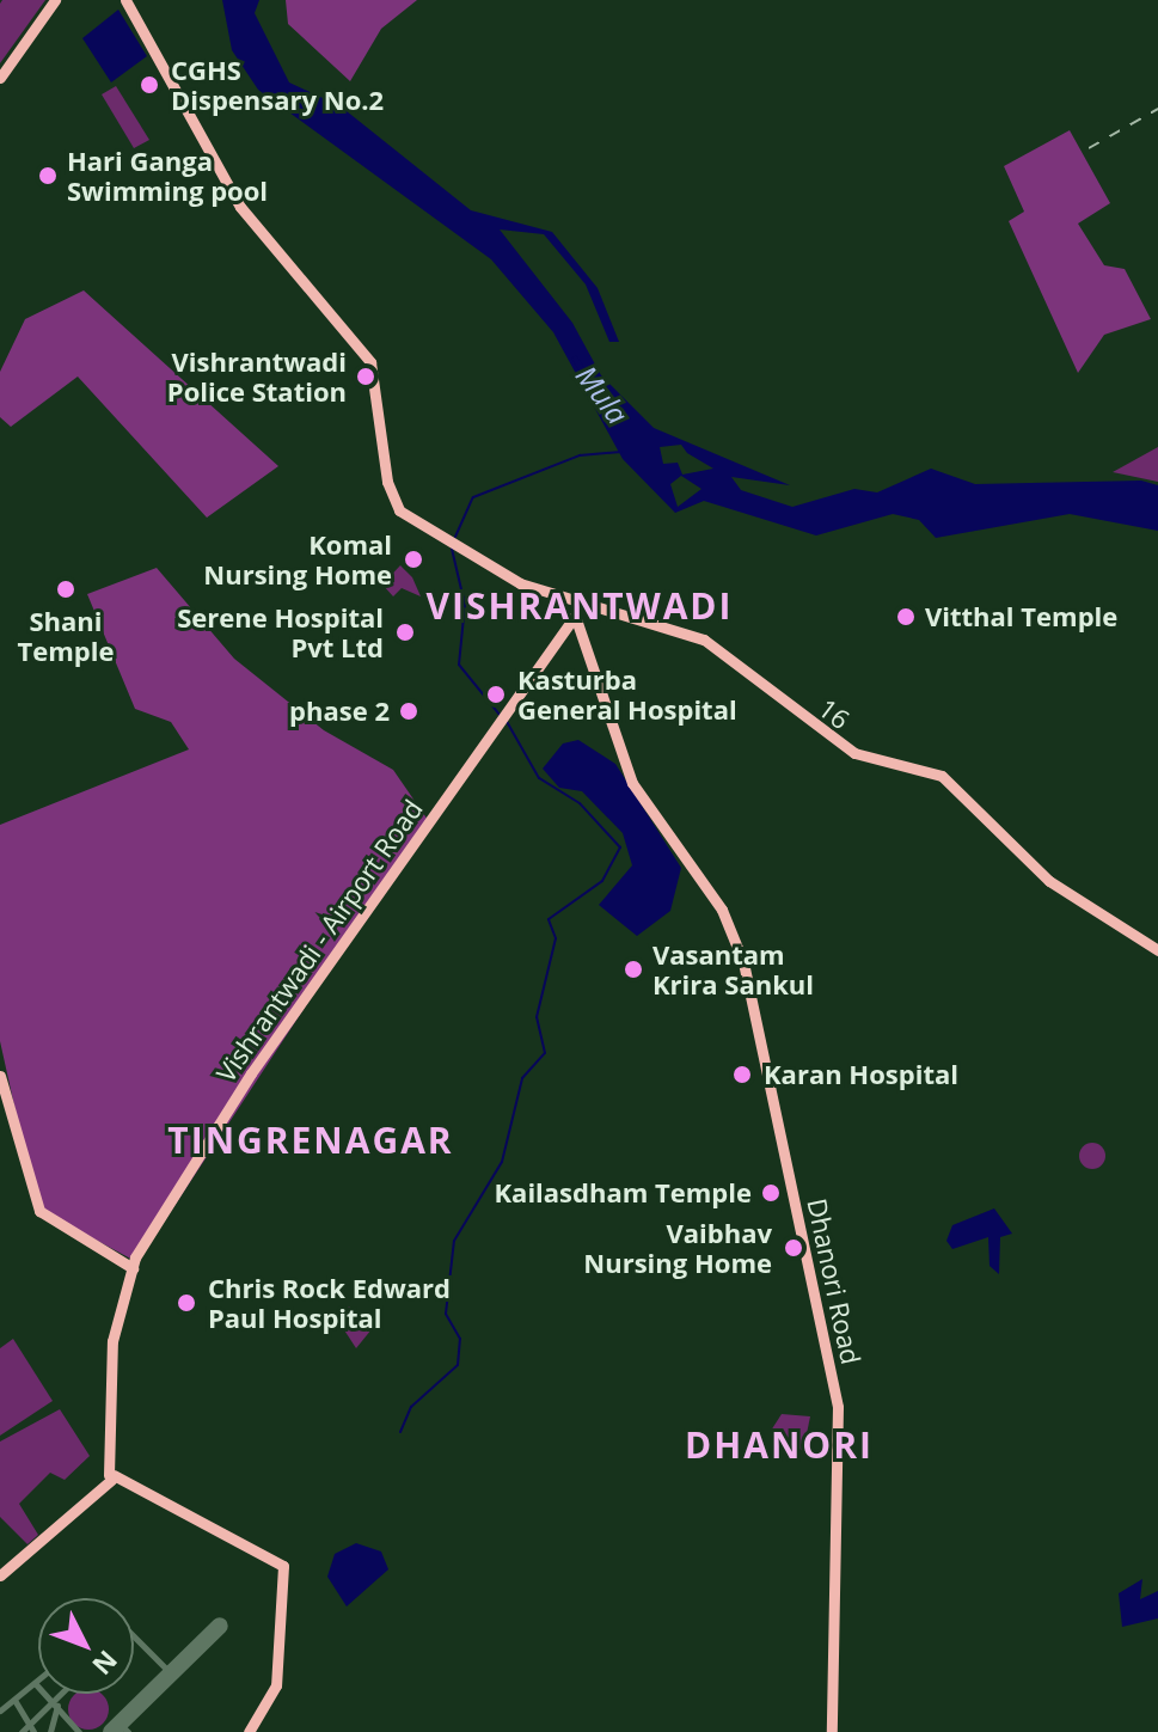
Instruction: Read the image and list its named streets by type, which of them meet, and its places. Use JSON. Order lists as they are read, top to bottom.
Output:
{
  "streets": {
    "main road": ["16", "Vishrantwadi - Airport Road", "Dhanori Road"]
  },
  "crossings": [
    ["16", "Vishrantwadi - Airport Road"],
    ["16", "Dhanori Road"],
    ["Vishrantwadi - Airport Road", "Dhanori Road"]
  ],
  "districts": ["VISHRANTWADI", "TINGRENAGAR", "DHANORI"],
  "water": ["Mula"],
  "places": [
    "CGHS Dispensary No.2",
    "Hari Ganga Swimming pool",
    "Vishrantwadi Police Station",
    "Komal Nursing Home",
    "Shani Temple",
    "Vitthal Temple",
    "Serene Hospital Pvt Ltd",
    "Kasturba General Hospital",
    "phase 2",
    "Vasantam Krira Sankul",
    "Karan Hospital",
    "Kailasdham Temple",
    "Vaibhav Nursing Home",
    "Chris Rock Edward Paul Hospital"
  ],
  "north": "bottom right"
}
